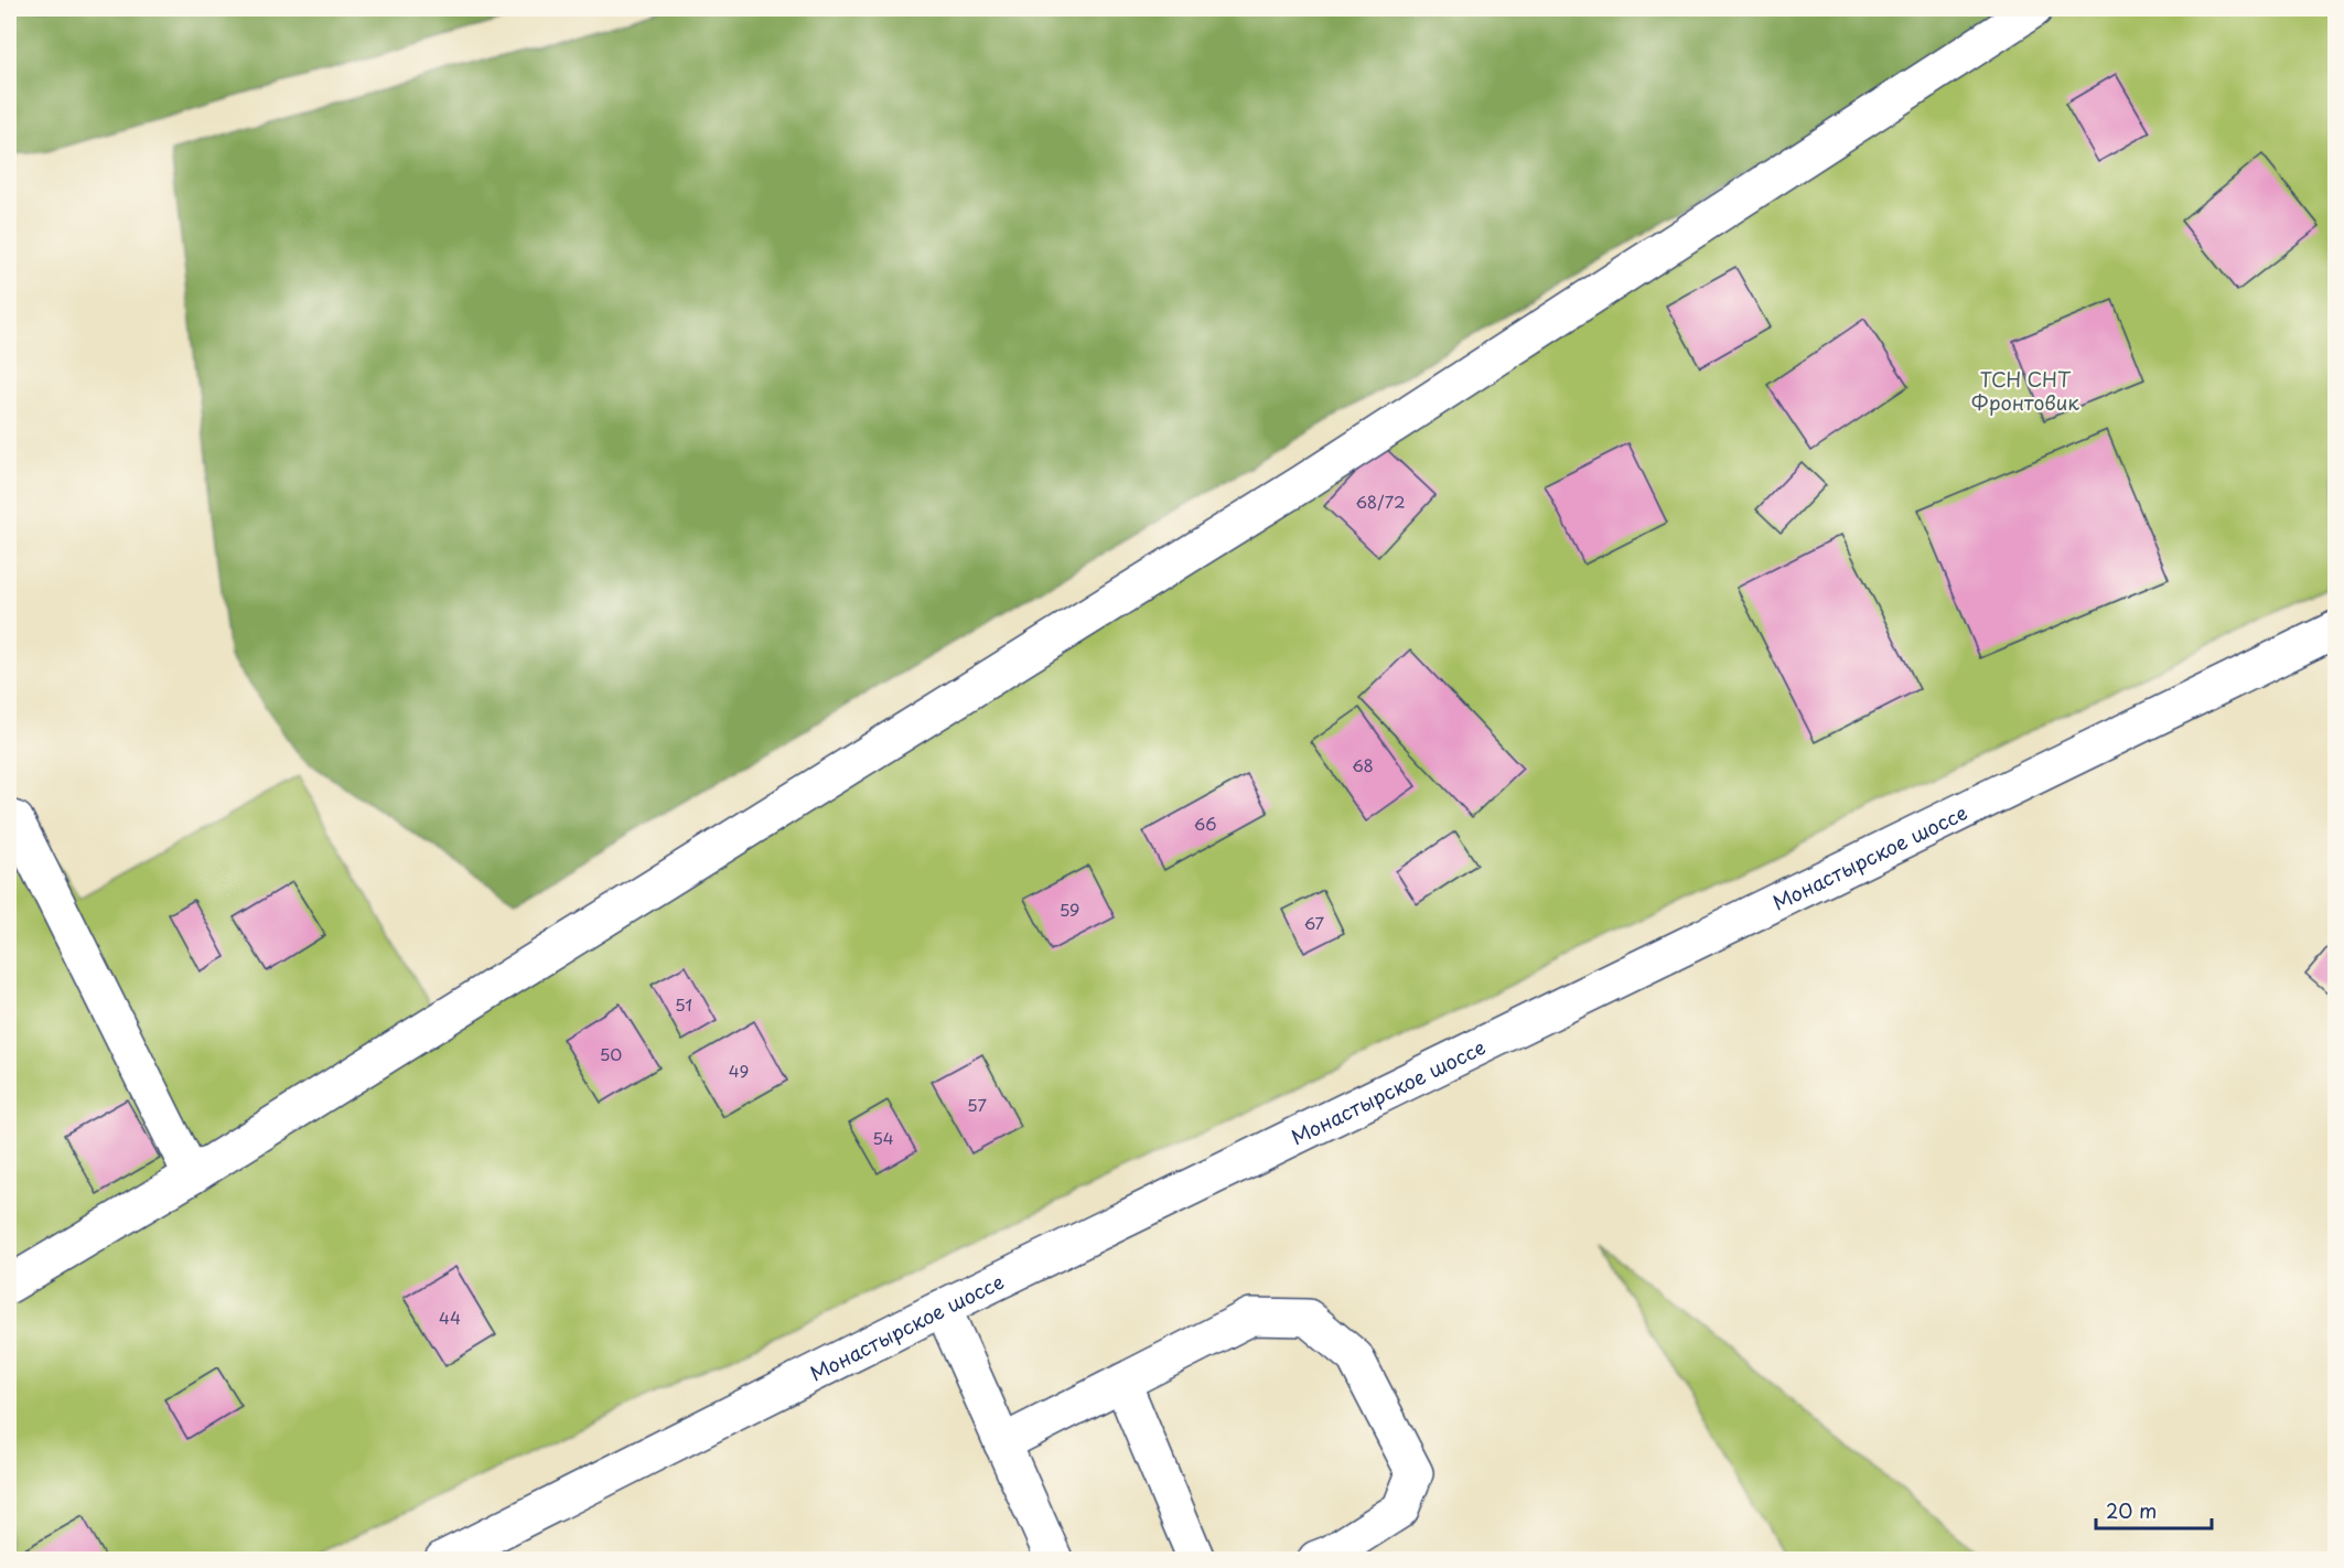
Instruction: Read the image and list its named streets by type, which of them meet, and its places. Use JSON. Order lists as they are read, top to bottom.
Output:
{
  "streets": {
    "main road": ["Монастырское шоссе"]
  },
  "parks": ["ТСН СНТ Фронтовик"],
  "house_numbers": [
    "68/72",
    "68",
    "66",
    "59",
    "67",
    "51",
    "50",
    "49",
    "57",
    "54",
    "44"
  ],
  "scale_bar": "20 m"
}
